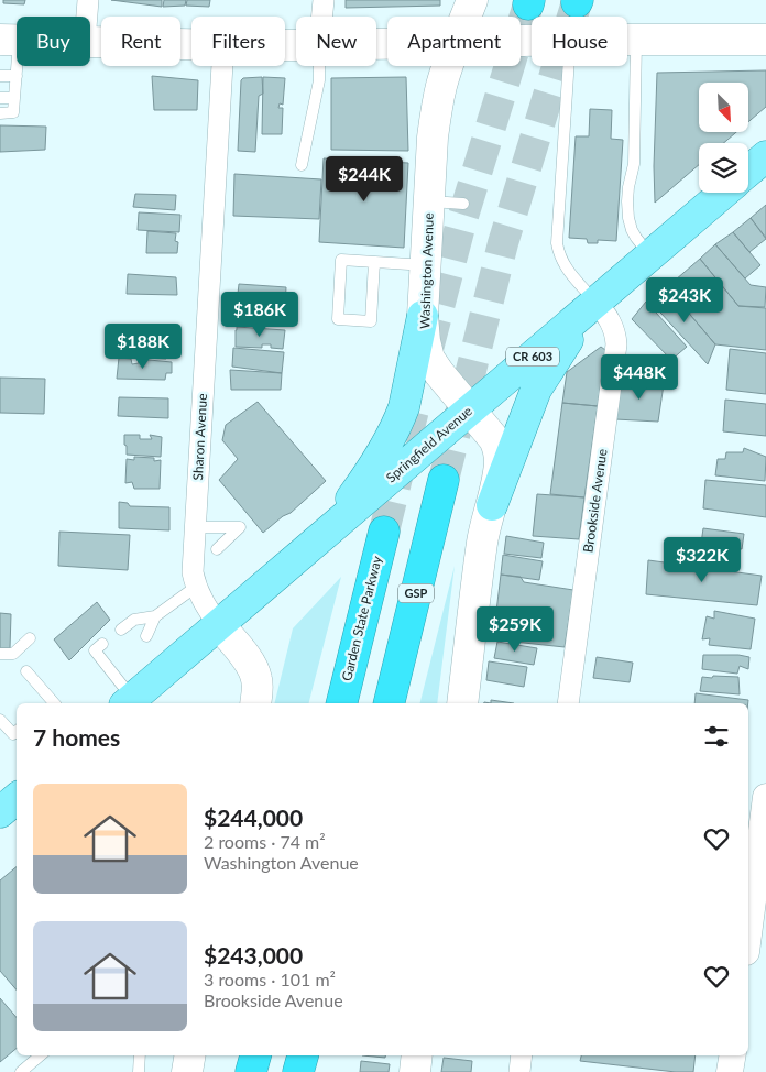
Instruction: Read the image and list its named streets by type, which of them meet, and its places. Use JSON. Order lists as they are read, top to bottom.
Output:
{
  "streets": {
    "highway": ["GSP", "Garden State Parkway"],
    "main road": ["Washington Avenue", "CR 603", "Springfield Avenue"],
    "street": ["Sharon Avenue", "Brookside Avenue"]
  },
  "crossings": [
    ["Washington Avenue", "Springfield Avenue"],
    ["Sharon Avenue", "Springfield Avenue"],
    ["Springfield Avenue", "Brookside Avenue"]
  ],
  "north": "bottom right",
  "page": {
    "chip": [
      "Buy",
      "Rent",
      "Filters",
      "New",
      "Apartment",
      "House"
    ],
    "price": [
      "$244K",
      "$243K",
      "$186K",
      "$188K",
      "$448K",
      "$322K",
      "$259K"
    ],
    "heading": "7 homes",
    "list": [
      {
        "name": "$244,000",
        "note": "2 rooms · 74 m² · Washington Avenue"
      },
      {
        "name": "$243,000",
        "note": "3 rooms · 101 m² · Brookside Avenue"
      }
    ]
  }
}
